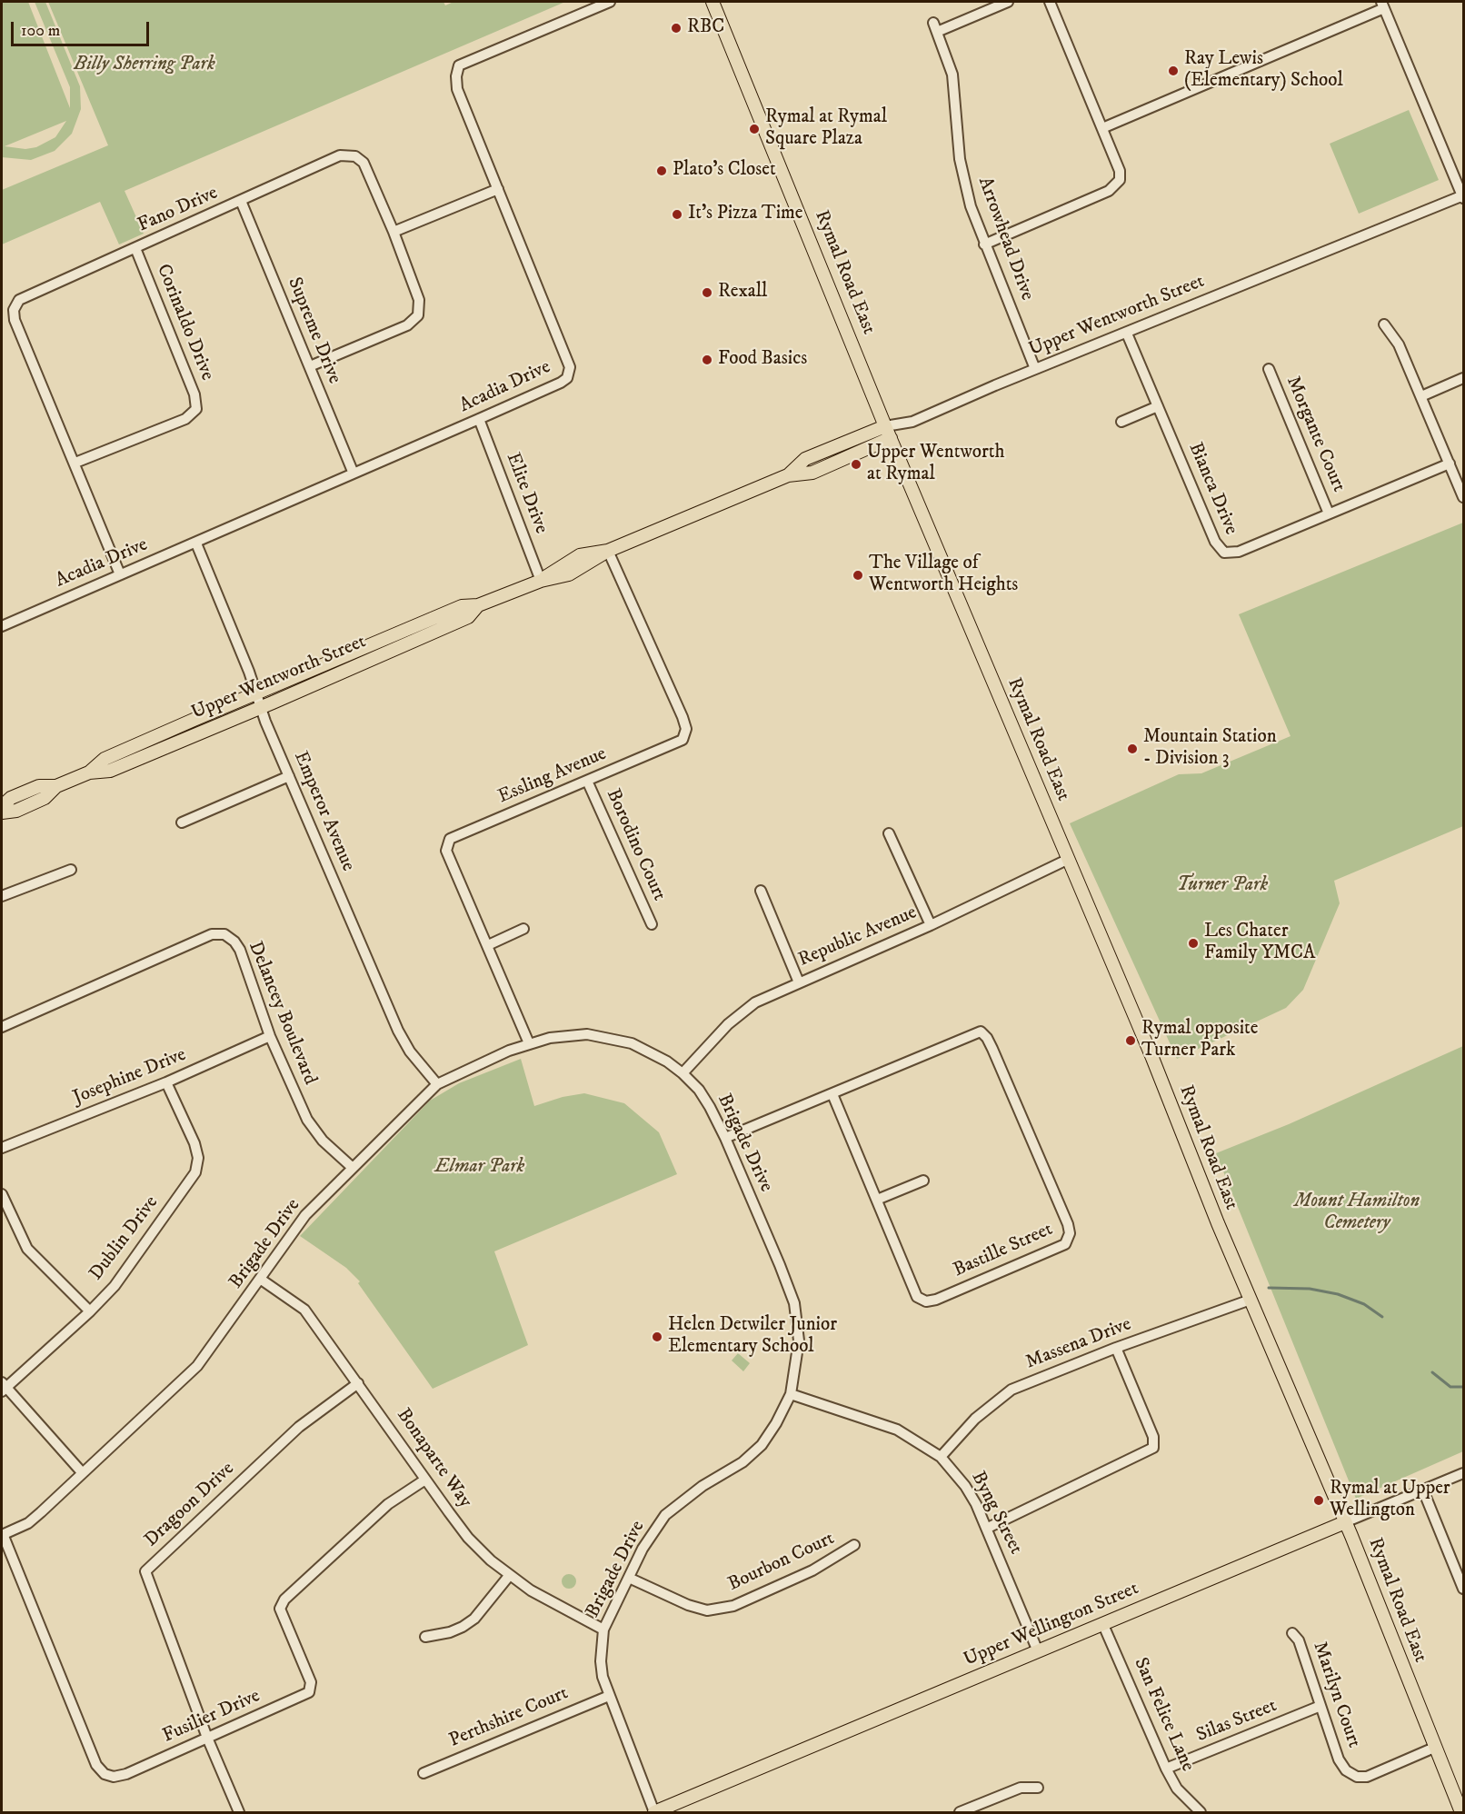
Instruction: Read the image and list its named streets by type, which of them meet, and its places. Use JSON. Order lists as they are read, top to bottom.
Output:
{
  "streets": {
    "main road": ["Rymal Road East", "Upper Wentworth Street", "Upper Wellington Street"],
    "street": [
      "Fano Drive",
      "Arrowhead Drive",
      "Corinaldo Drive",
      "Supreme Drive",
      "Acadia Drive",
      "Morgante Court",
      "Bianca Drive",
      "Elite Drive",
      "Essling Avenue",
      "Emperor Avenue",
      "Borodino Court",
      "Republic Avenue",
      "Delancey Boulevard",
      "Josephine Drive",
      "Brigade Drive",
      "Dublin Drive",
      "Bastille Street",
      "Massena Drive",
      "Bonaparte Way",
      "Dragoon Drive",
      "Byng Street",
      "Bourbon Court",
      "Marilyn Court",
      "San Felice Lane",
      "Fusilier Drive",
      "Perthshire Court",
      "Silas Street"
    ]
  },
  "crossings": [
    ["Fano Drive", "Corinaldo Drive"],
    ["Fano Drive", "Supreme Drive"],
    ["Fano Drive", "Acadia Drive"],
    ["Arrowhead Drive", "Upper Wentworth Street"],
    ["Rymal Road East", "Upper Wentworth Street"],
    ["Rymal Road East", "Republic Avenue"],
    ["Rymal Road East", "Massena Drive"],
    ["Rymal Road East", "Upper Wellington Street"],
    ["Rymal Road East", "Marilyn Court"],
    ["Upper Wentworth Street", "Bianca Drive"],
    ["Upper Wentworth Street", "Elite Drive"],
    ["Upper Wentworth Street", "Essling Avenue"],
    ["Upper Wentworth Street", "Emperor Avenue"],
    ["Supreme Drive", "Acadia Drive"],
    ["Acadia Drive", "Elite Drive"],
    ["Acadia Drive", "Emperor Avenue"],
    ["Morgante Court", "Bianca Drive"],
    ["Essling Avenue", "Borodino Court"],
    ["Essling Avenue", "Brigade Drive"],
    ["Emperor Avenue", "Brigade Drive"],
    ["Republic Avenue", "Brigade Drive"],
    ["Delancey Boulevard", "Josephine Drive"],
    ["Delancey Boulevard", "Brigade Drive"],
    ["Josephine Drive", "Dublin Drive"],
    ["Brigade Drive", "Bastille Street"],
    ["Brigade Drive", "Bonaparte Way"],
    ["Brigade Drive", "Byng Street"],
    ["Brigade Drive", "Bourbon Court"],
    ["Brigade Drive", "Upper Wellington Street"],
    ["Brigade Drive", "Fusilier Drive"],
    ["Brigade Drive", "Perthshire Court"],
    ["Massena Drive", "Byng Street"],
    ["Bonaparte Way", "Dragoon Drive"],
    ["Bonaparte Way", "Fusilier Drive"],
    ["Dragoon Drive", "Fusilier Drive"],
    ["Byng Street", "Upper Wellington Street"],
    ["Upper Wellington Street", "San Felice Lane"],
    ["Marilyn Court", "Silas Street"],
    ["San Felice Lane", "Silas Street"]
  ],
  "parks": [
    "Billy Sherring Park",
    "Turner Park",
    "Elmar Park",
    "Mount Hamilton Cemetery"
  ],
  "places": [
    "RBC",
    "Ray Lewis (Elementary) School",
    "Rymal at Rymal Square Plaza",
    "Plato's Closet",
    "It's Pizza Time",
    "Rexall",
    "Food Basics",
    "Upper Wentworth at Rymal",
    "The Village of Wentworth Heights",
    "Mountain Station - Division 3",
    "Les Chater Family YMCA",
    "Rymal opposite Turner Park",
    "Helen Detwiler Junior Elementary School",
    "Rymal at Upper Wellington"
  ],
  "scale_bar": "100 m"
}
